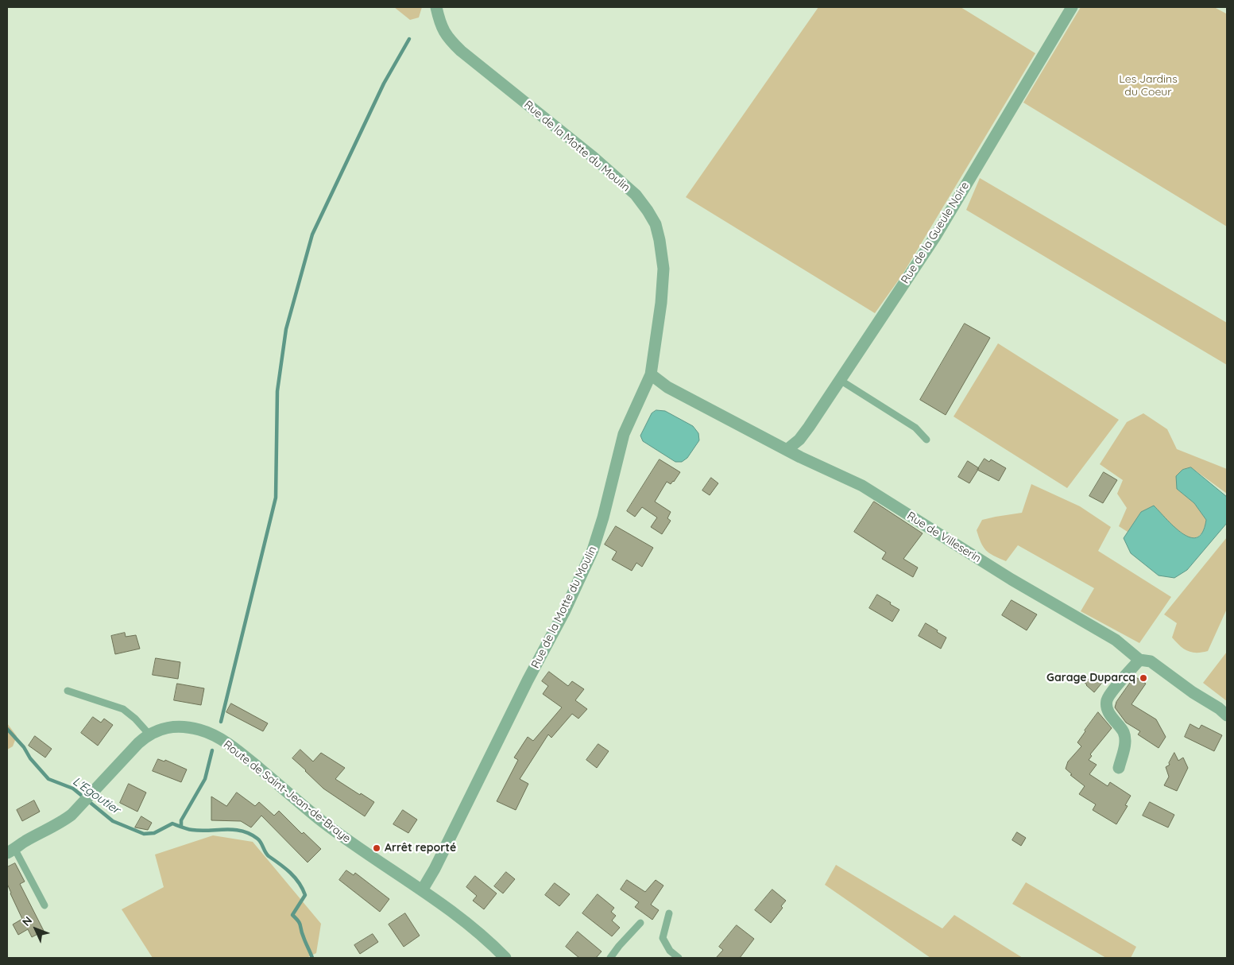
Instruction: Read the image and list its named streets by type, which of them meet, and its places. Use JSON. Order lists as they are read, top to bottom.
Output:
{
  "streets": {
    "street": [
      "Rue de la Motte du Moulin",
      "Rue de la Gueule Noire",
      "Rue de Villeserin",
      "Route de Saint-Jean-de-Braye"
    ]
  },
  "crossings": [
    ["Rue de la Motte du Moulin", "Rue de Villeserin"],
    ["Rue de la Motte du Moulin", "Route de Saint-Jean-de-Braye"],
    ["Rue de la Gueule Noire", "Rue de Villeserin"]
  ],
  "water": ["L'Egoutier"],
  "parks": ["Les Jardins du Coeur"],
  "places": ["Garage Duparcq", "Arrêt reporté"],
  "north": "top left"
}
